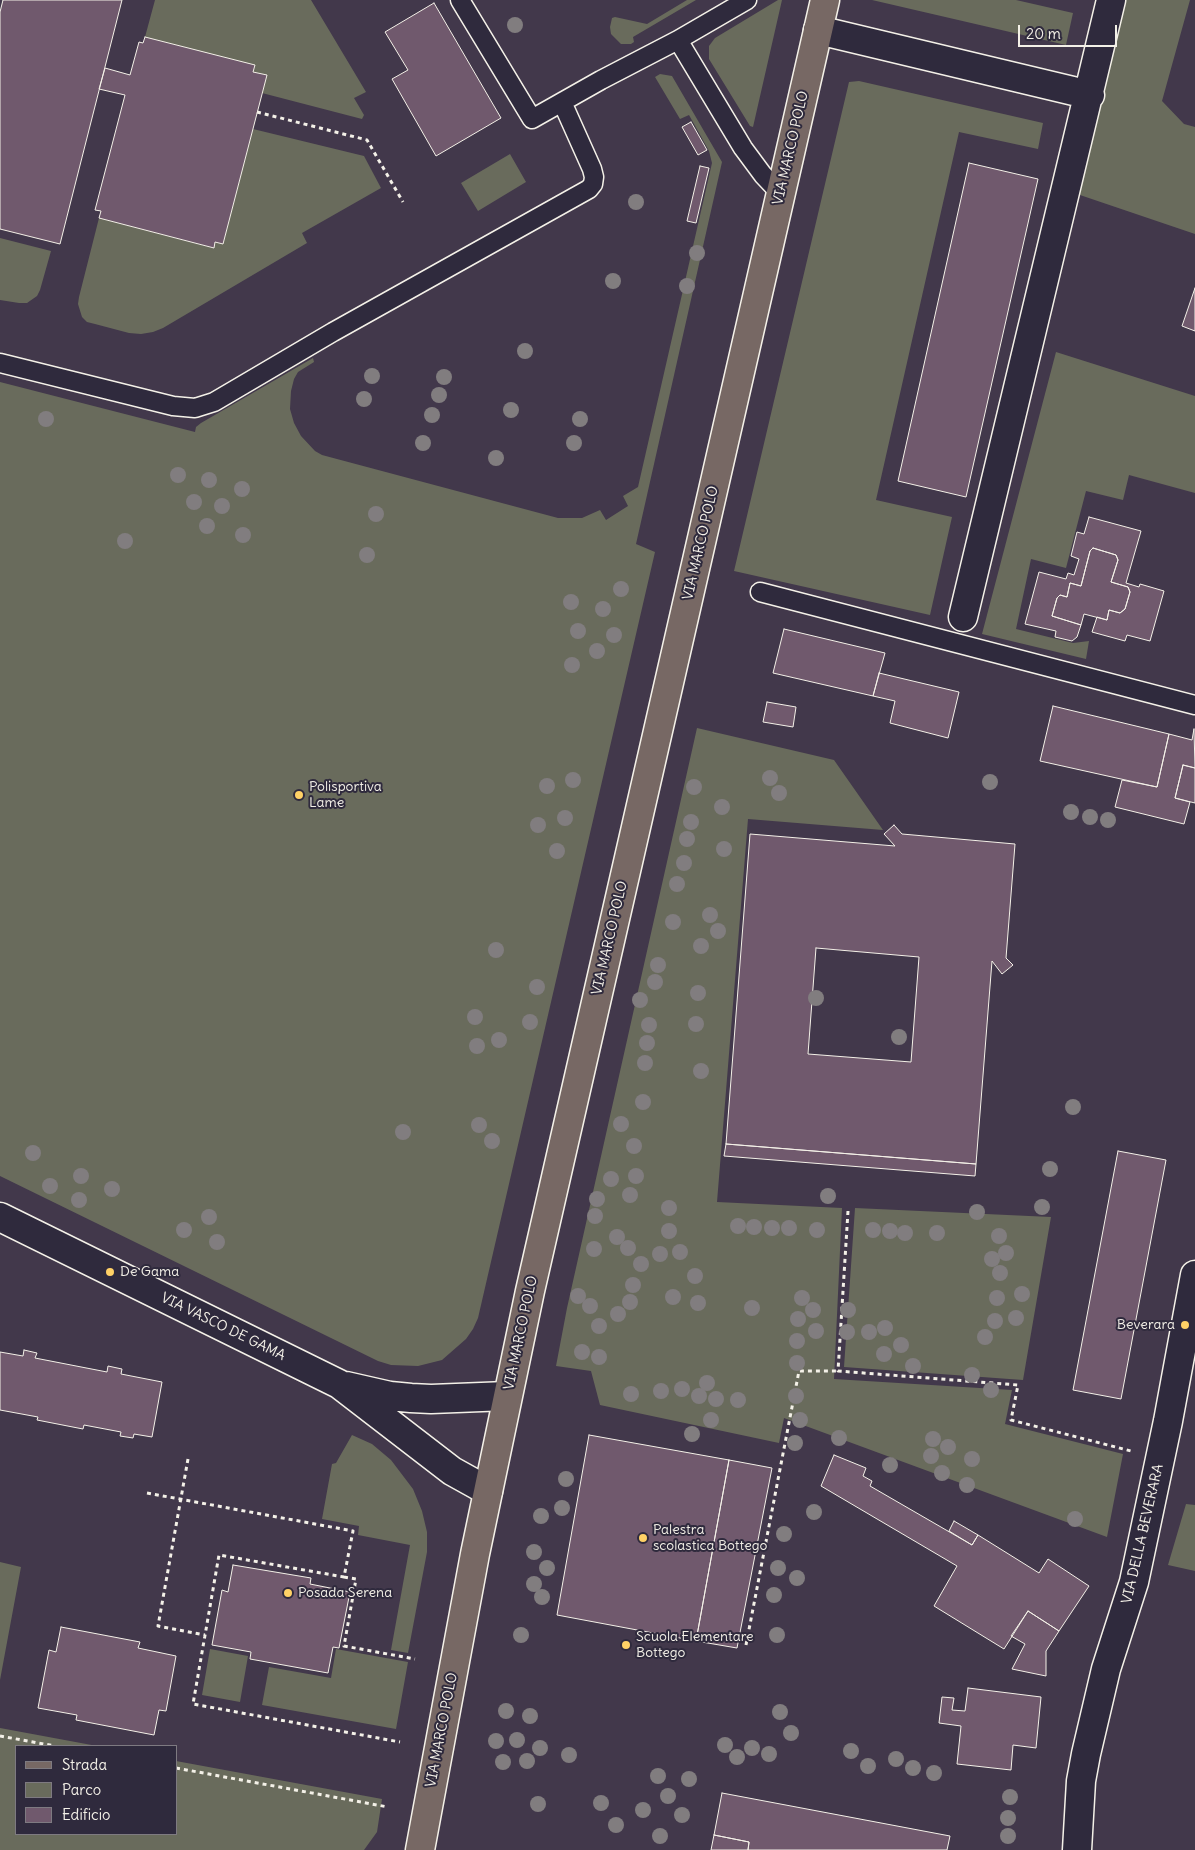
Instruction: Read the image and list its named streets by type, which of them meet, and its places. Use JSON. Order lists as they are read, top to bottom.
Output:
{
  "streets": {
    "main road": ["VIA MARCO POLO"],
    "street": ["VIA VASCO DE GAMA", "VIA DELLA BEVERARA"]
  },
  "crossings": [
    ["VIA MARCO POLO", "VIA VASCO DE GAMA"]
  ],
  "places": [
    "Polisportiva Lame",
    "De Gama",
    "Beverara",
    "Palestra scolastica Bottego",
    "Posada Serena",
    "Scuola Elementare Bottego"
  ],
  "legend": ["Strada", "Parco", "Edificio"],
  "scale_bar": "20 m"
}
